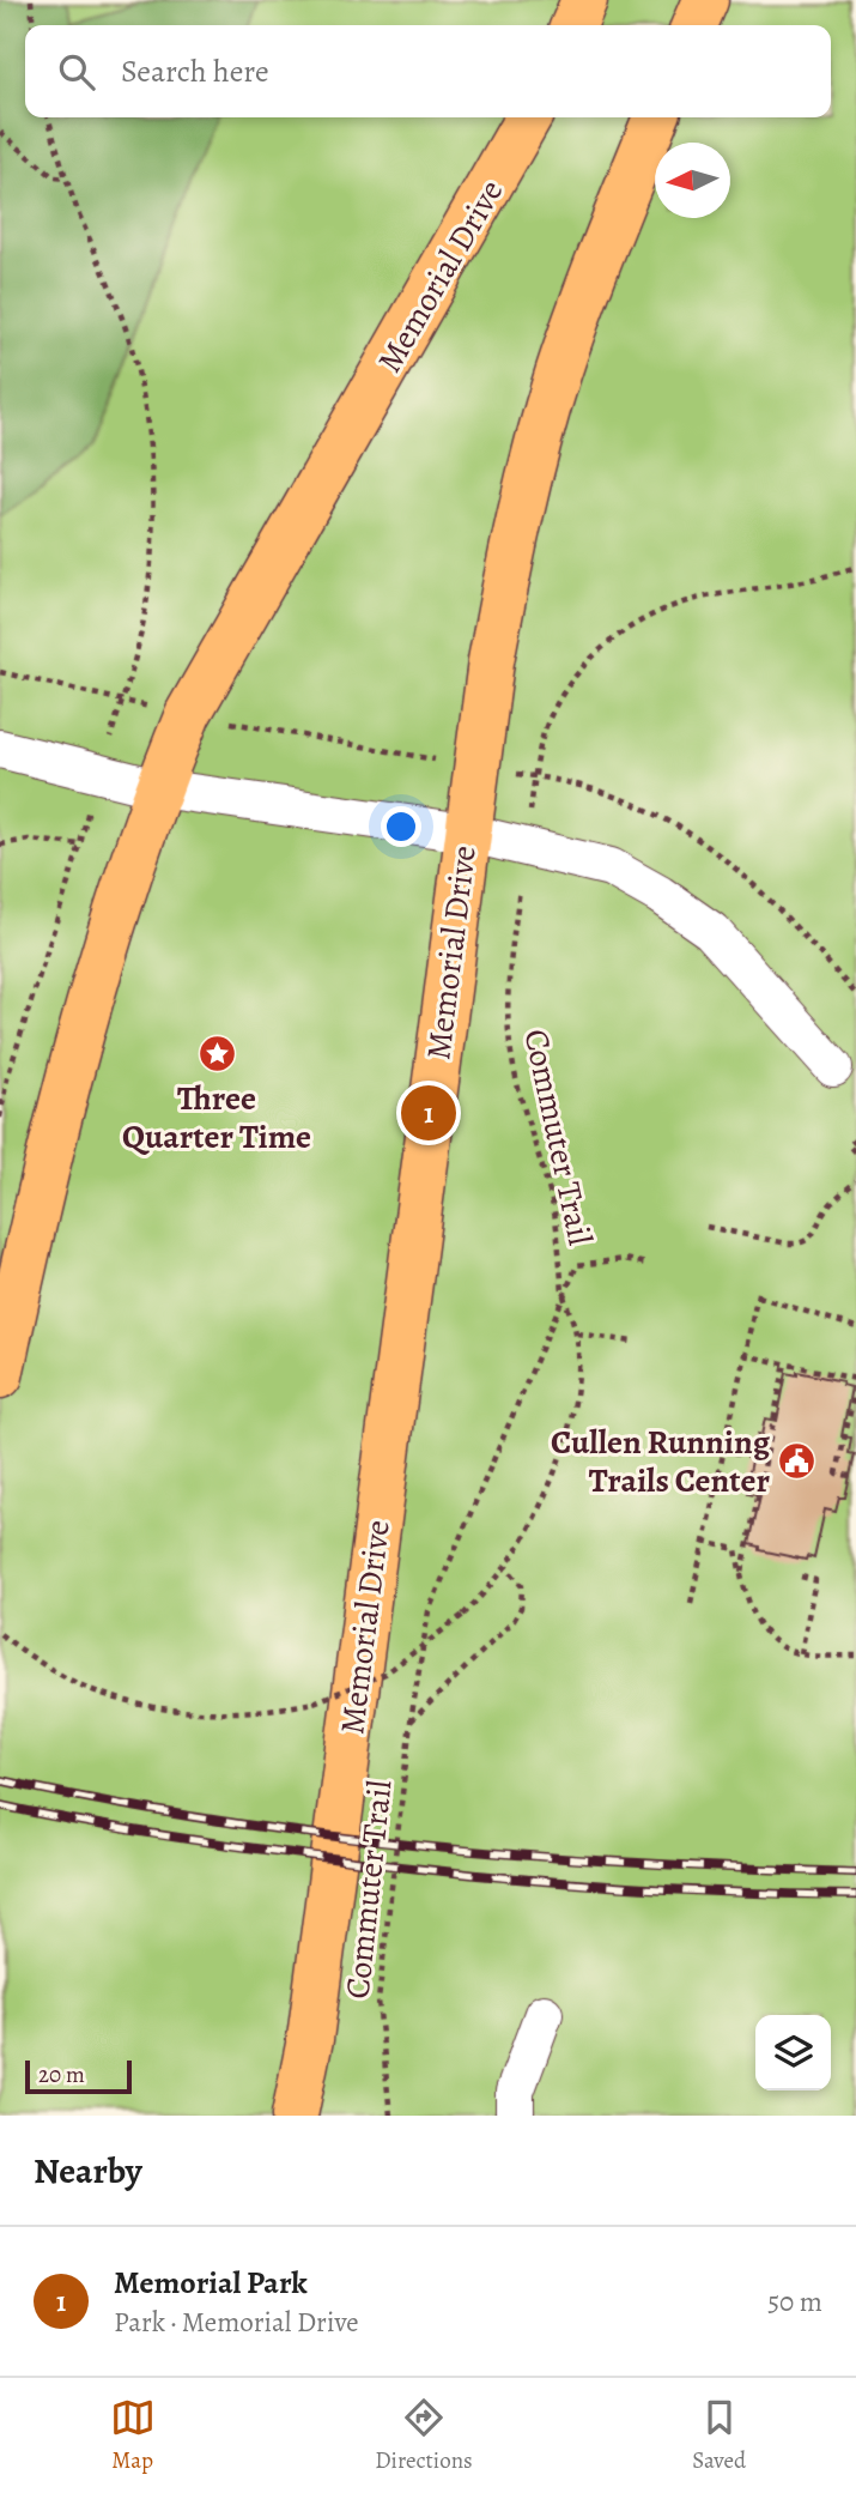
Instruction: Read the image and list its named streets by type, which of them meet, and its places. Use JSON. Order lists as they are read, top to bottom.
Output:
{
  "streets": {
    "main road": ["Memorial Drive"],
    "path": ["Commuter Trail"]
  },
  "places": {
    "place": ["Three Quarter Time"],
    "public building": ["Cullen Running Trails Center"]
  },
  "scale_bar": "20 m",
  "north": "left",
  "page": {
    "search": "Search here",
    "pins": "1",
    "scale": "20 m",
    "heading": "Nearby",
    "list": [
      {
        "mark": "1",
        "name": "Memorial Park",
        "note": "Park · Memorial Drive",
        "value": "50 m"
      }
    ],
    "nav": ["Map", "Directions", "Saved"]
  }
}
